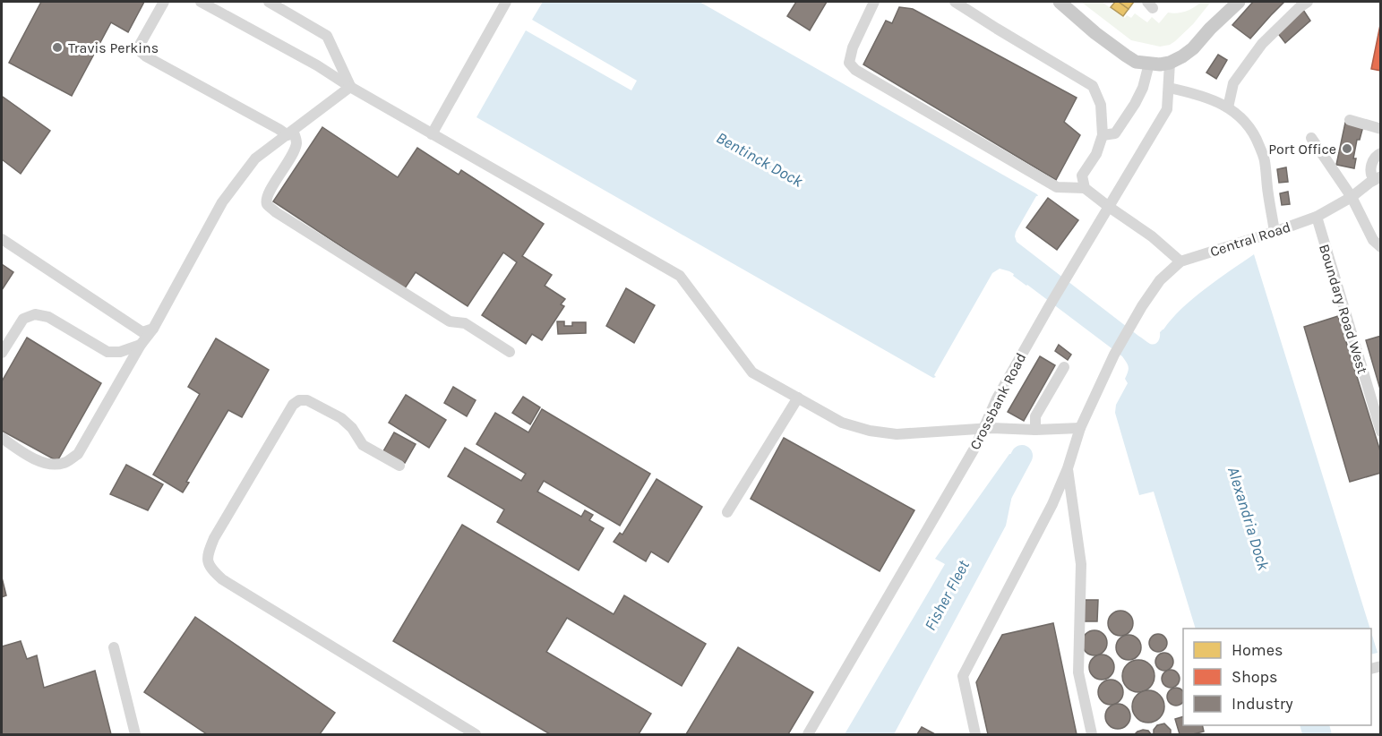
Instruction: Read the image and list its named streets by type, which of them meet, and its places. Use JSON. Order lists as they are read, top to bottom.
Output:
{
  "streets": {
    "street": ["Central Road", "Boundary Road West", "Crossbank Road"]
  },
  "crossings": [
    ["Central Road", "Boundary Road West"]
  ],
  "water": ["Bentinck Dock", "Alexandria Dock", "Fisher Fleet"],
  "places": ["Travis Perkins", "Port Office"],
  "legend": ["Homes", "Shops", "Industry"]
}
